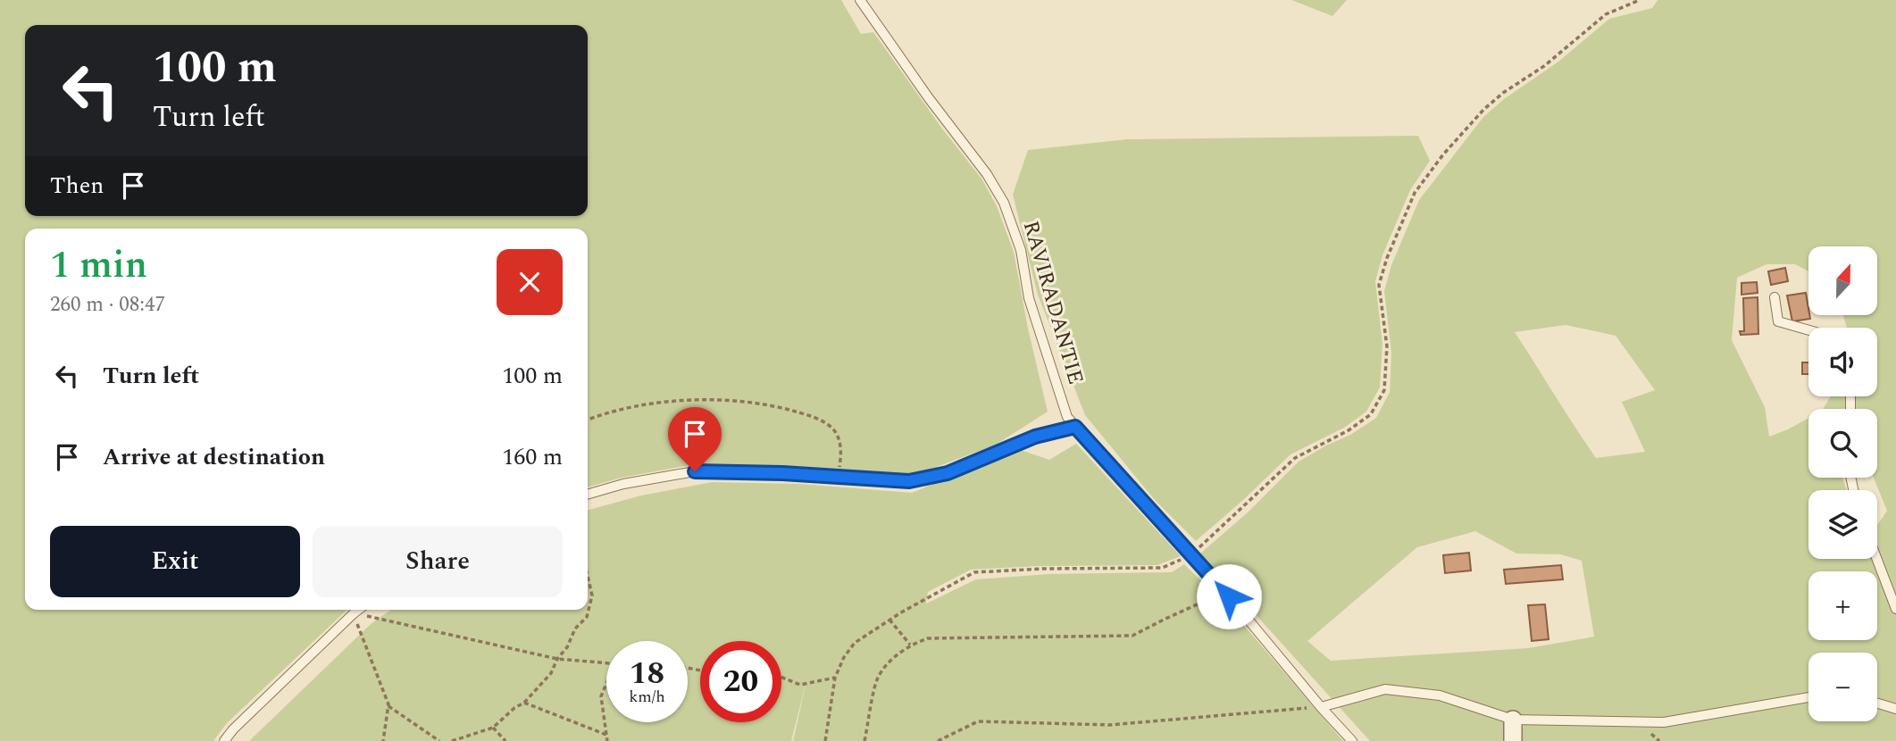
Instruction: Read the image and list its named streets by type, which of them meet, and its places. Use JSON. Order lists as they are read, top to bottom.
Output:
{
  "streets": {
    "lane": ["RAVIRADANTIE"]
  },
  "north": "top",
  "page": {
    "turn": ["100 m", "Turn left"],
    "then": "Then",
    "heading": ["1 min", "260 m · 08:47"],
    "map_buttons": ["+", "−"],
    "list": [
      {
        "name": "Turn left",
        "value": "100 m"
      },
      {
        "name": "Arrive at destination",
        "value": "160 m"
      }
    ],
    "buttons": ["Exit", "Share"],
    "speed": "18 km/h",
    "limit": "20"
  }
}
